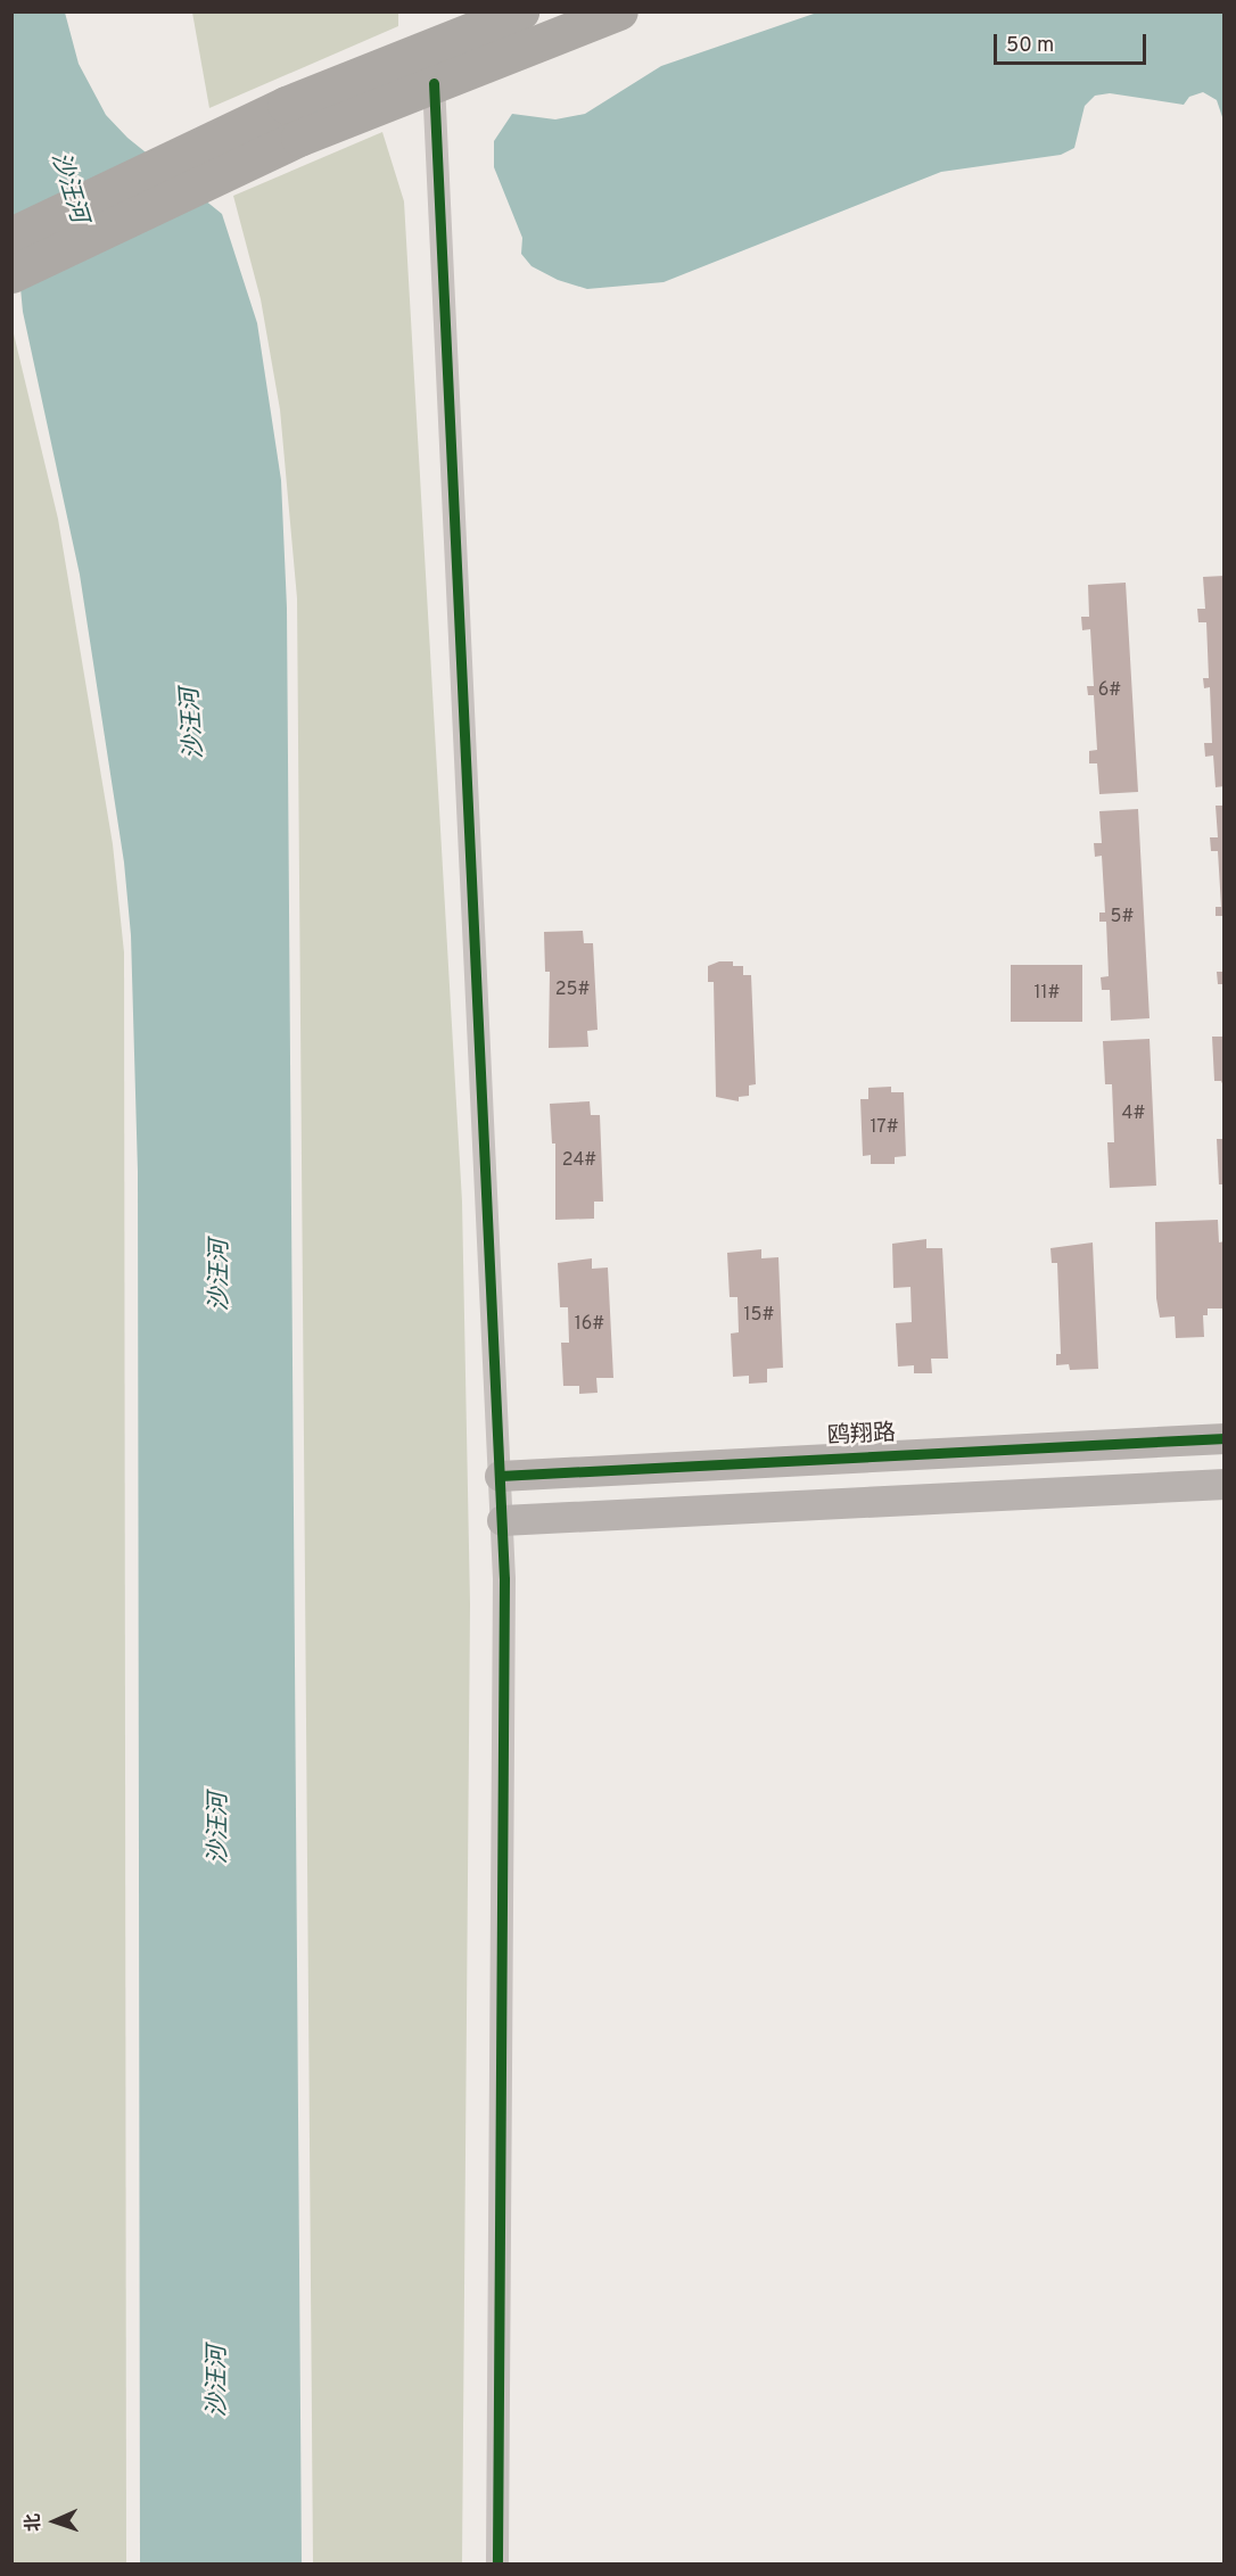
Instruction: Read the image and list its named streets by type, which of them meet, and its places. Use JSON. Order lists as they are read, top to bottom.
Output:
{
  "streets": {
    "street": ["鸥翔路"]
  },
  "water": ["沙汪河"],
  "house_numbers": [
    "6#",
    "5#",
    "25#",
    "11#",
    "4#",
    "17#",
    "24#",
    "15#",
    "16#"
  ],
  "scale_bar": "50 m",
  "north": "left"
}
